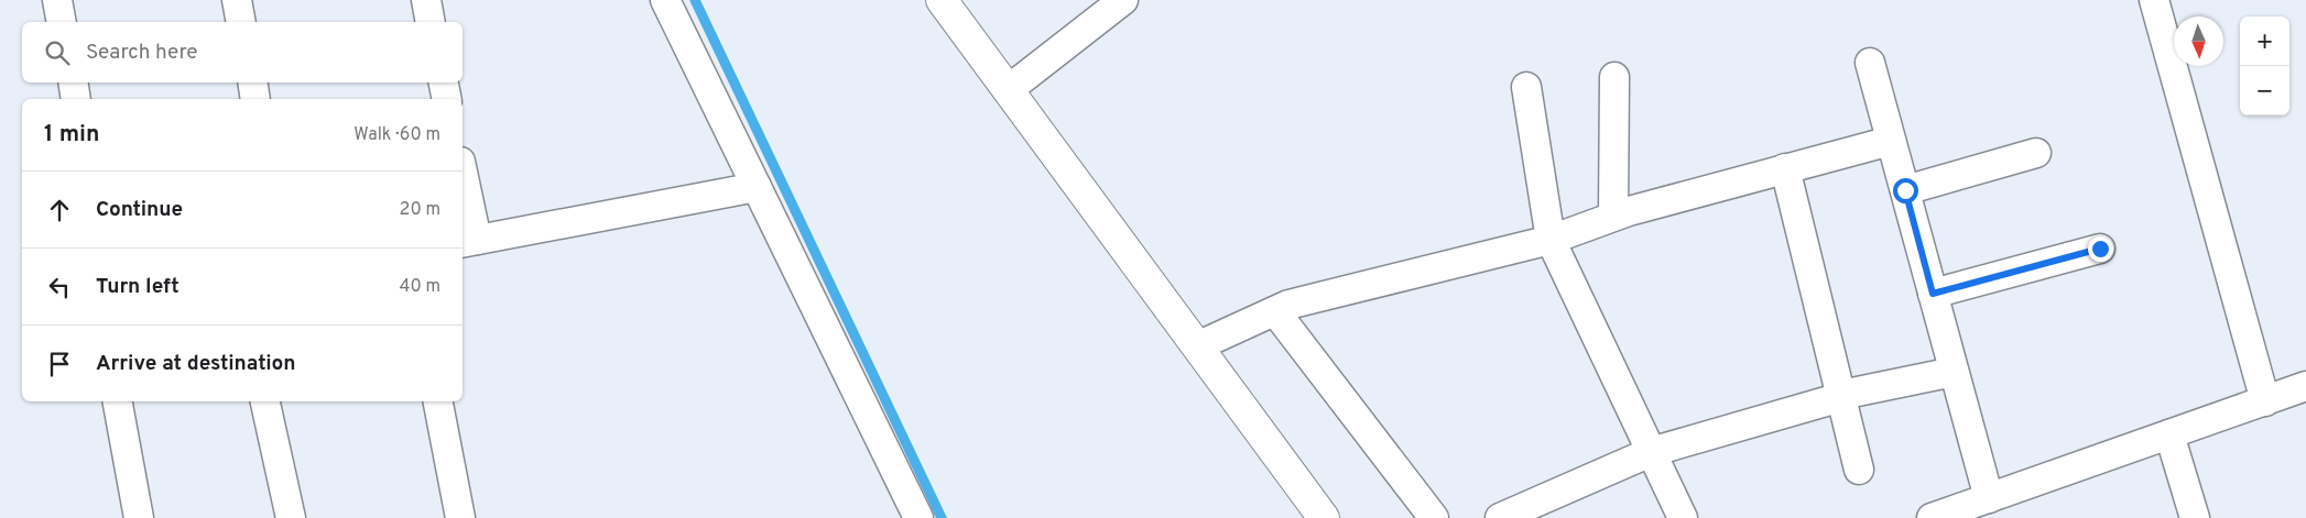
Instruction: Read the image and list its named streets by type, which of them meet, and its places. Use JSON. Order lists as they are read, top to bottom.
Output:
{
  "north": "bottom",
  "page": {
    "map_buttons": ["+", "−"],
    "search": "Search here",
    "heading": ["1 min", "Walk · 60 m"],
    "list": [
      ["Continue", "20 m"],
      ["Turn left", "40 m"],
      "Arrive at destination"
    ]
  }
}
